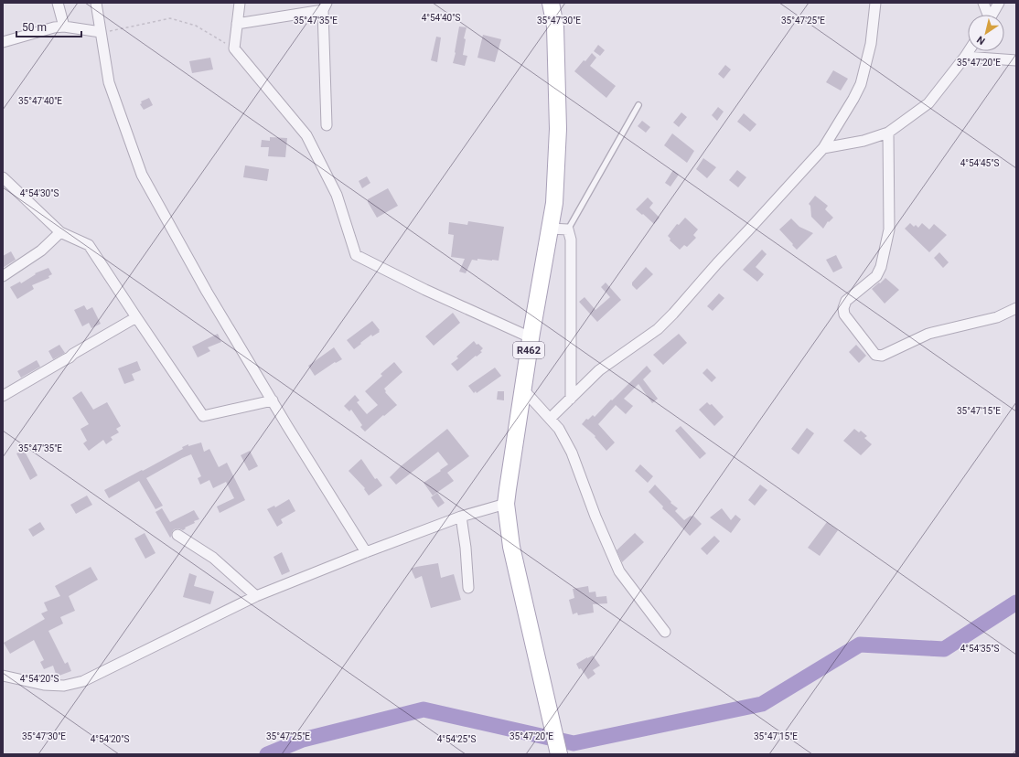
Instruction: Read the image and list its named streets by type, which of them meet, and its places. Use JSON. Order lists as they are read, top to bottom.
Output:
{
  "streets": {
    "main road": ["R462"]
  },
  "scale_bar": "50 m",
  "north": "bottom left",
  "coordinates": [
    "4°54'40\"S",
    "35°47'35\"E",
    "35°47'30\"E",
    "35°47'25\"E",
    "35°47'20\"E",
    "35°47'40\"E",
    "4°54'45\"S",
    "4°54'30\"S",
    "35°47'15\"E",
    "4°54'35\"S",
    "4°54'20\"S",
    "4°54'25\"S"
  ]
}
